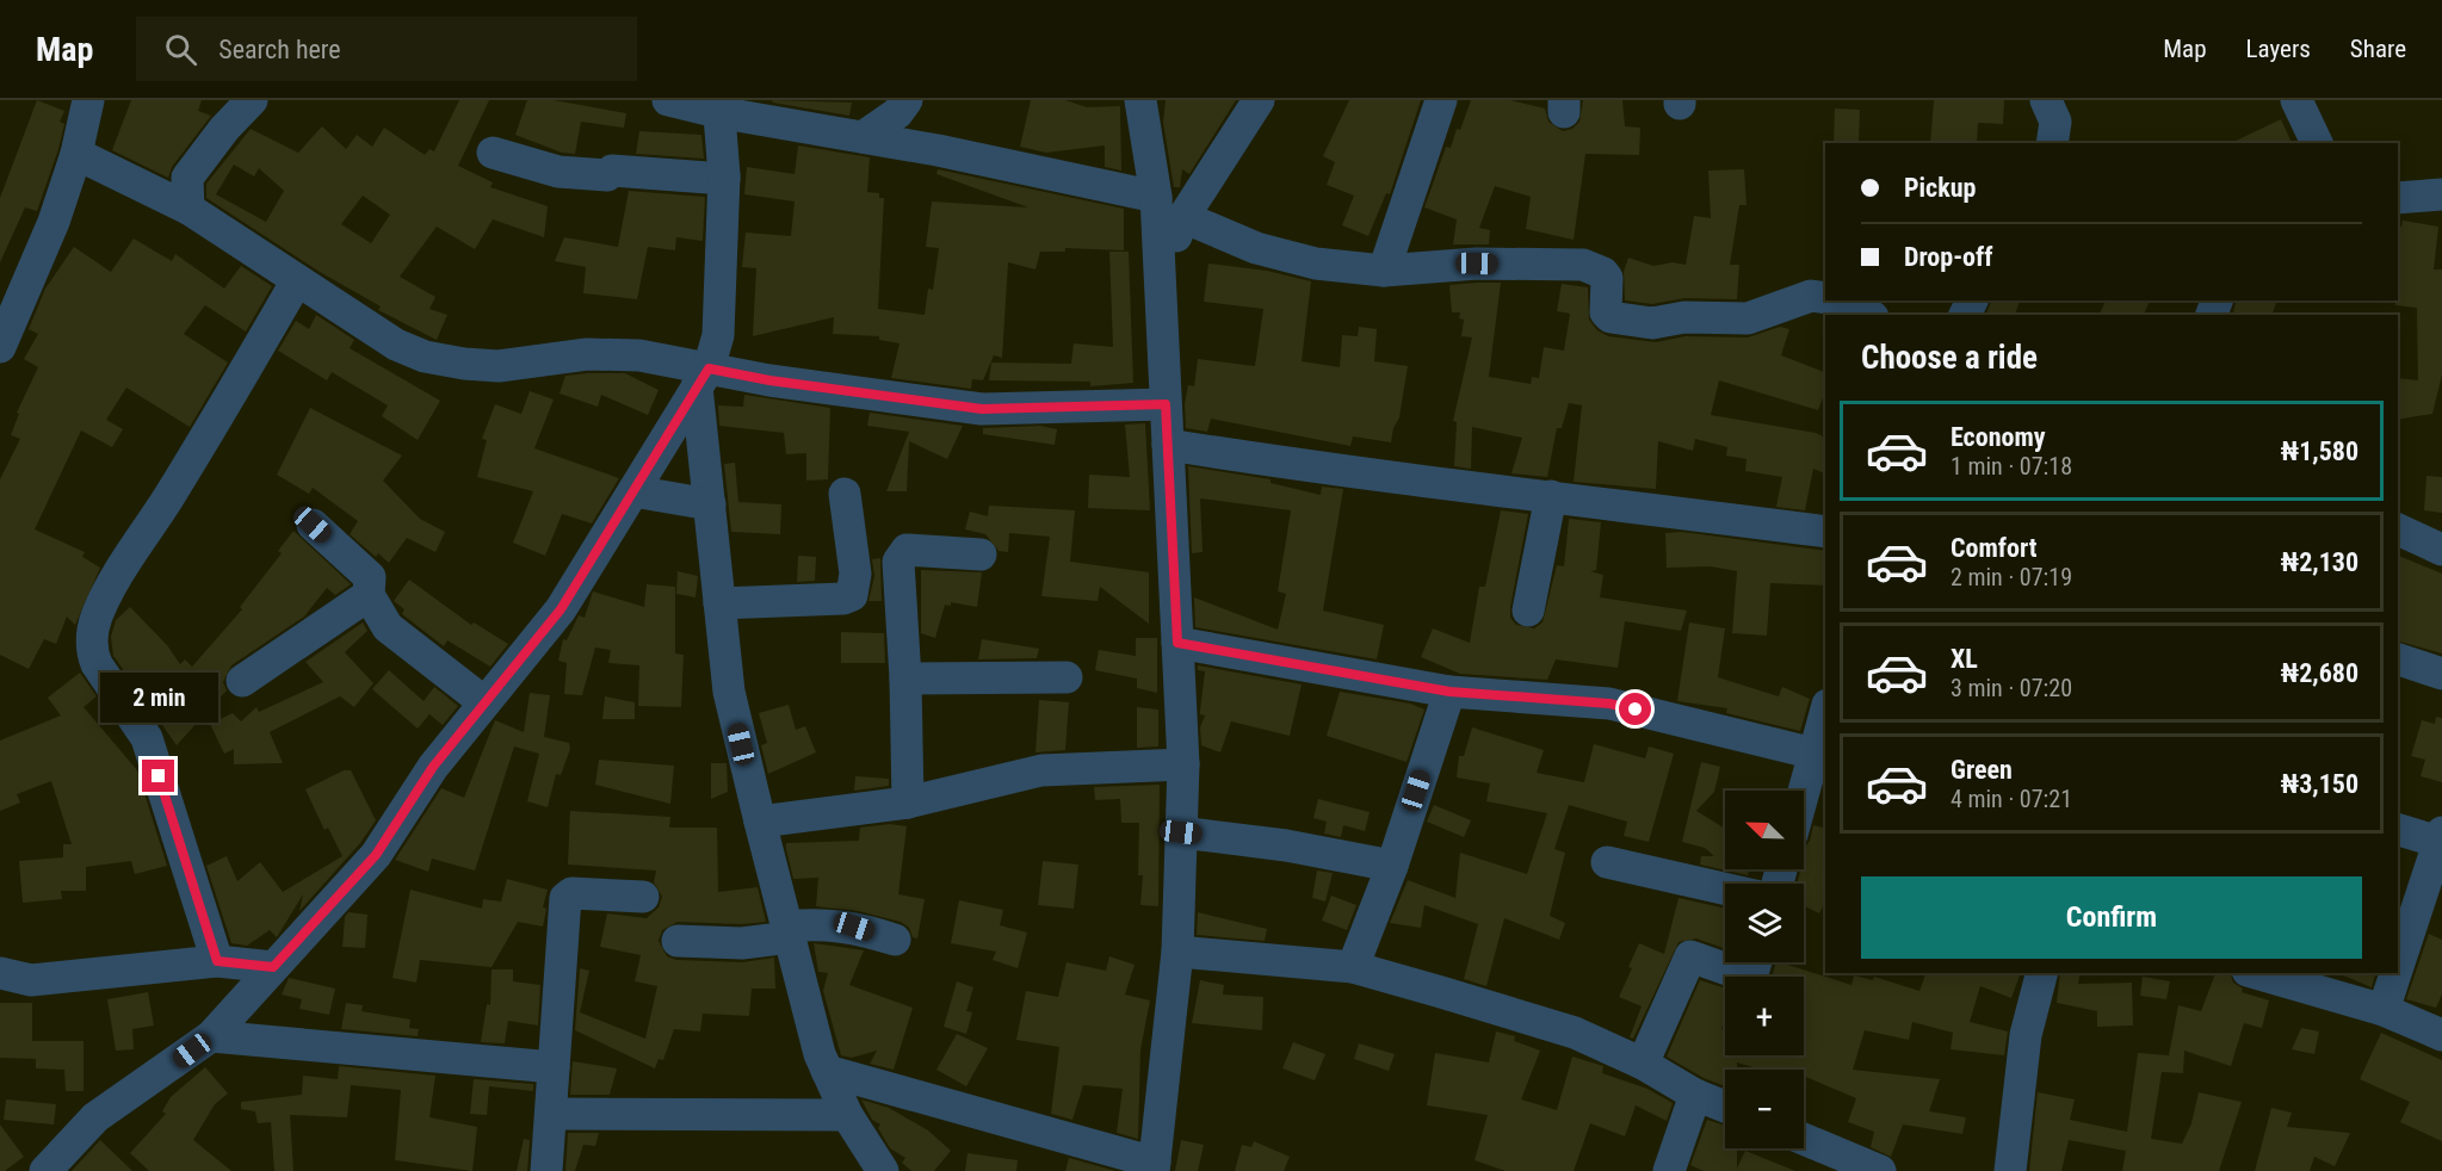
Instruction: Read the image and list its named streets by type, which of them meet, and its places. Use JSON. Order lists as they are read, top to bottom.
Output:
{
  "north": "top left",
  "page": {
    "header": "Map",
    "search": "Search here",
    "nav": ["Map", "Layers", "Share"],
    "banner": ["Pickup", "Drop-off"],
    "heading": "Choose a ride",
    "list": [
      {
        "name": "Economy",
        "note": "1 min · 07:18",
        "value": "₦1,580"
      },
      {
        "name": "Comfort",
        "note": "2 min · 07:19",
        "value": "₦2,130"
      },
      {
        "name": "XL",
        "note": "3 min · 07:20",
        "value": "₦2,680"
      },
      {
        "name": "Green",
        "note": "4 min · 07:21",
        "value": "₦3,150"
      }
    ],
    "bubble": "2 min",
    "map_buttons": ["+", "−"],
    "buttons": "Confirm"
  }
}
